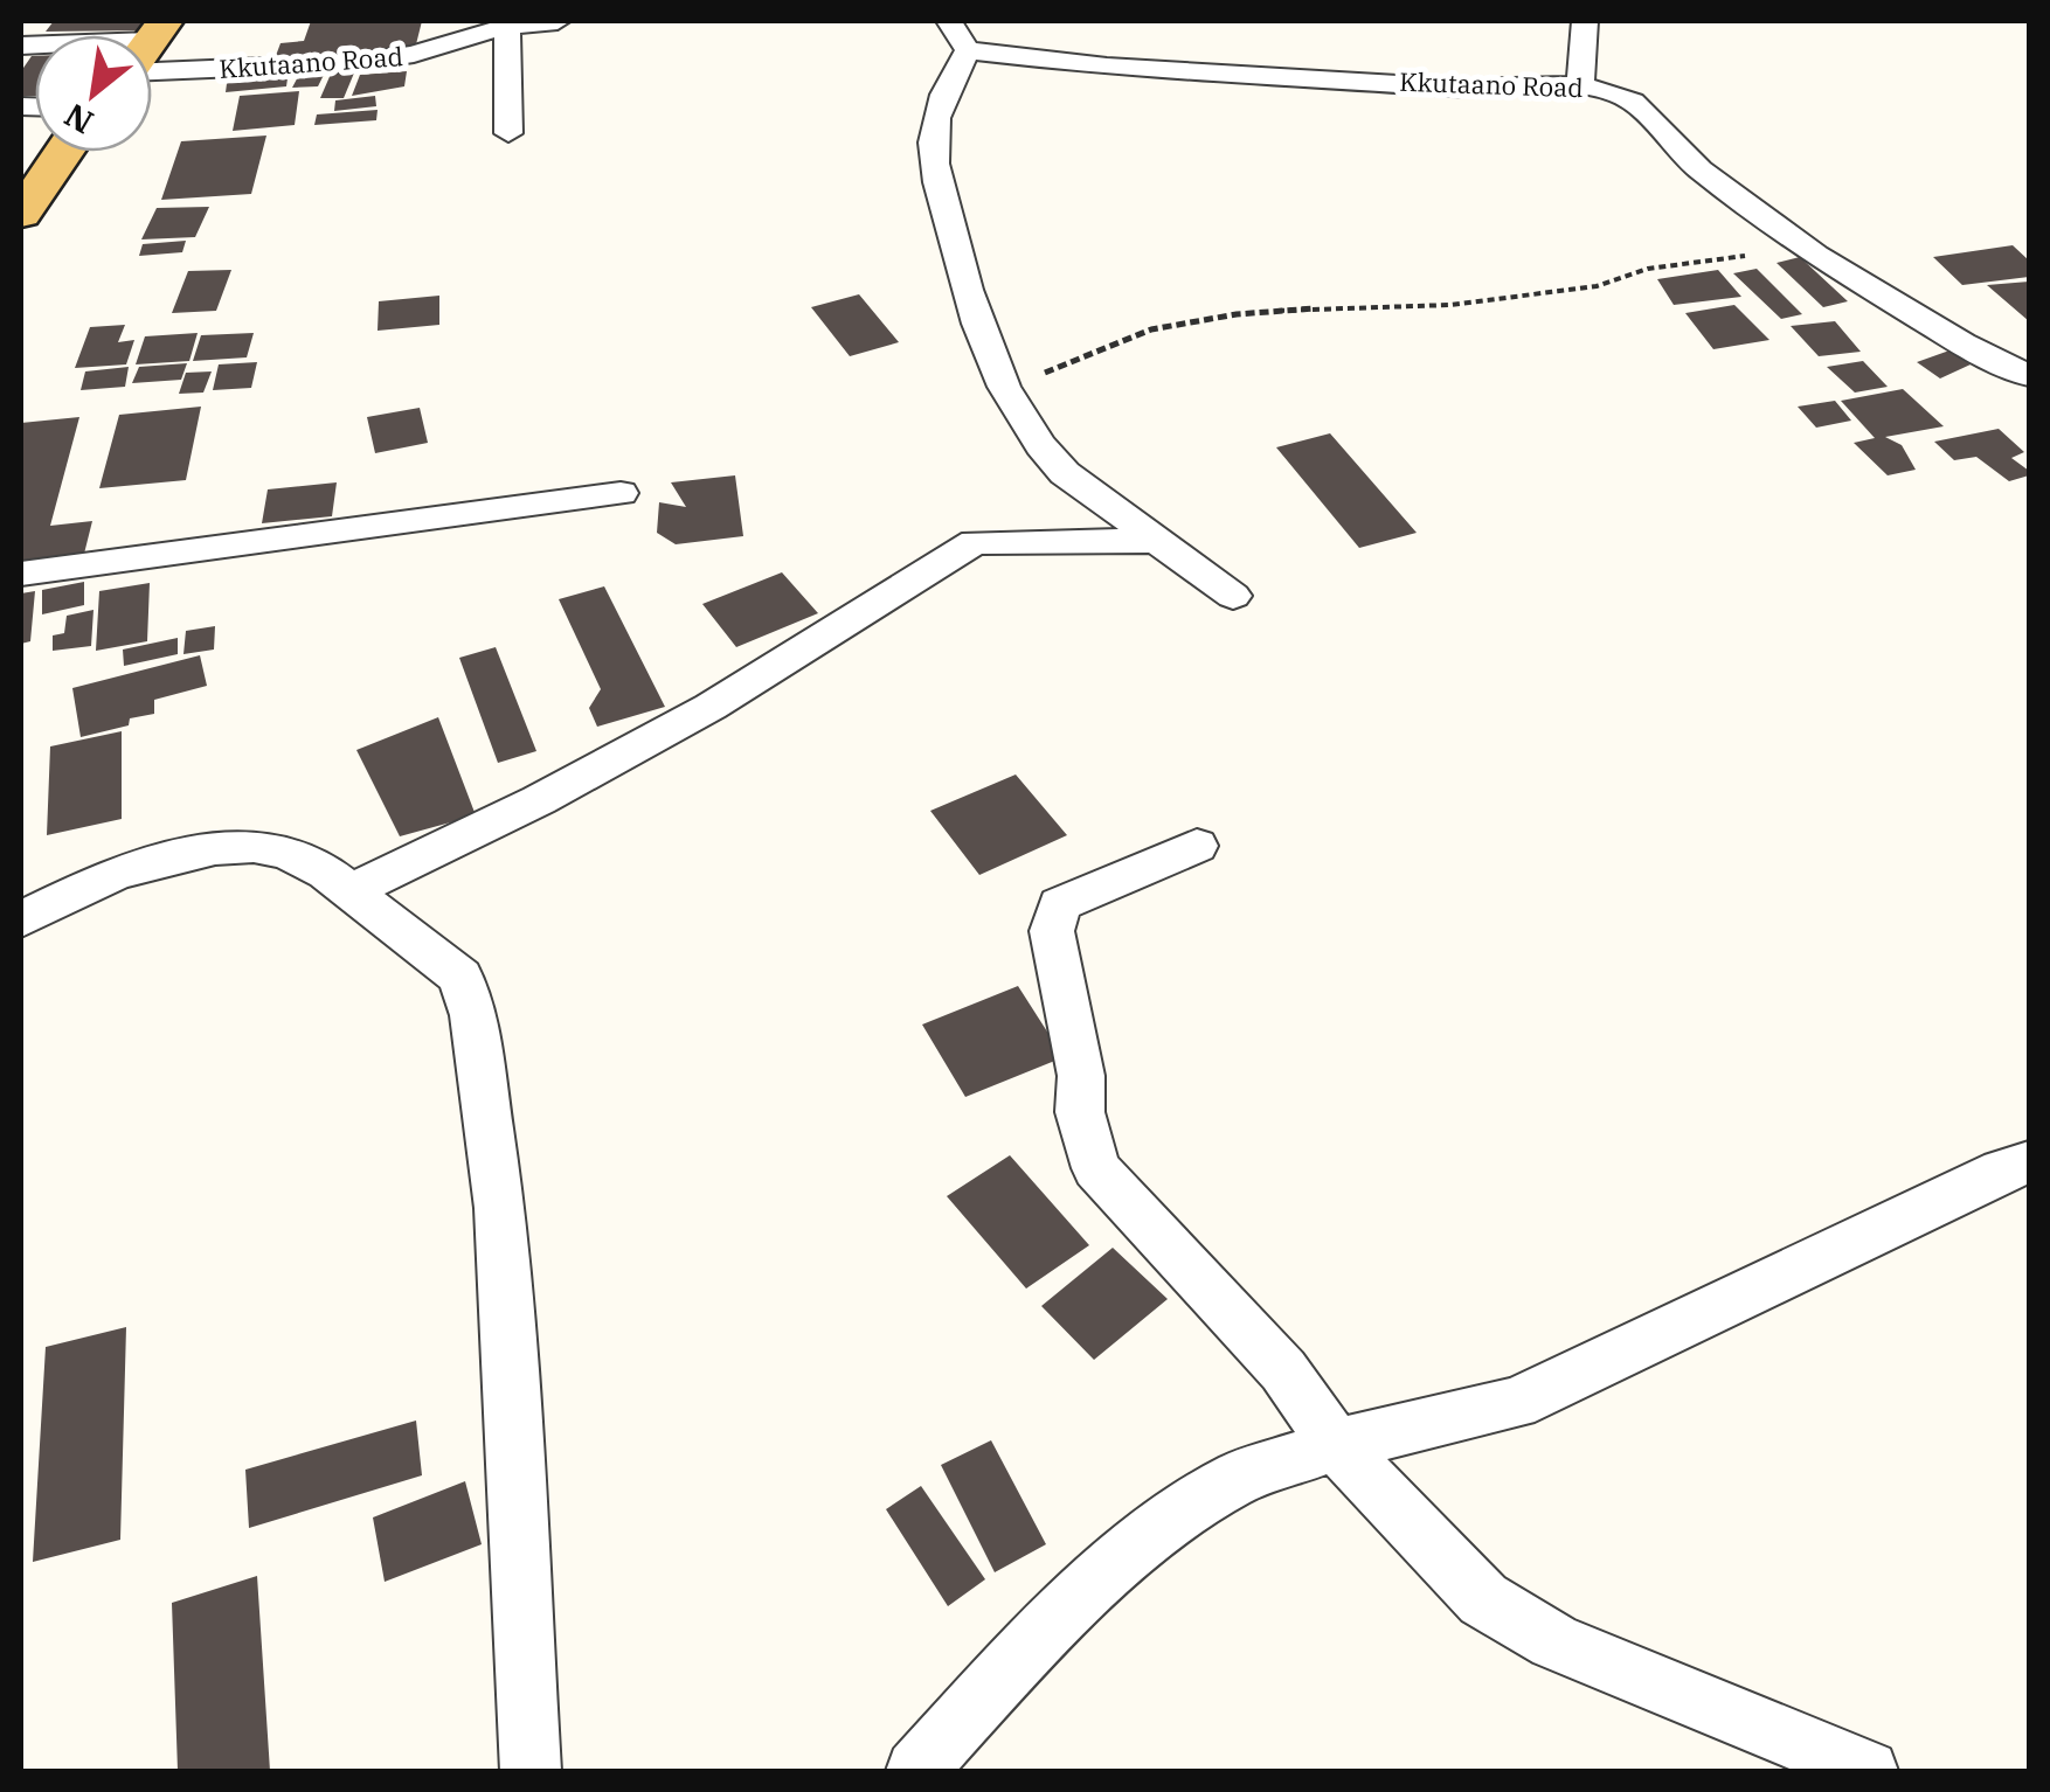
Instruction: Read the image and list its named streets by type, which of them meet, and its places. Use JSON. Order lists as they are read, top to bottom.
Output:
{
  "streets": {
    "street": ["Kkutaano Road"]
  },
  "north": "bottom left"
}
